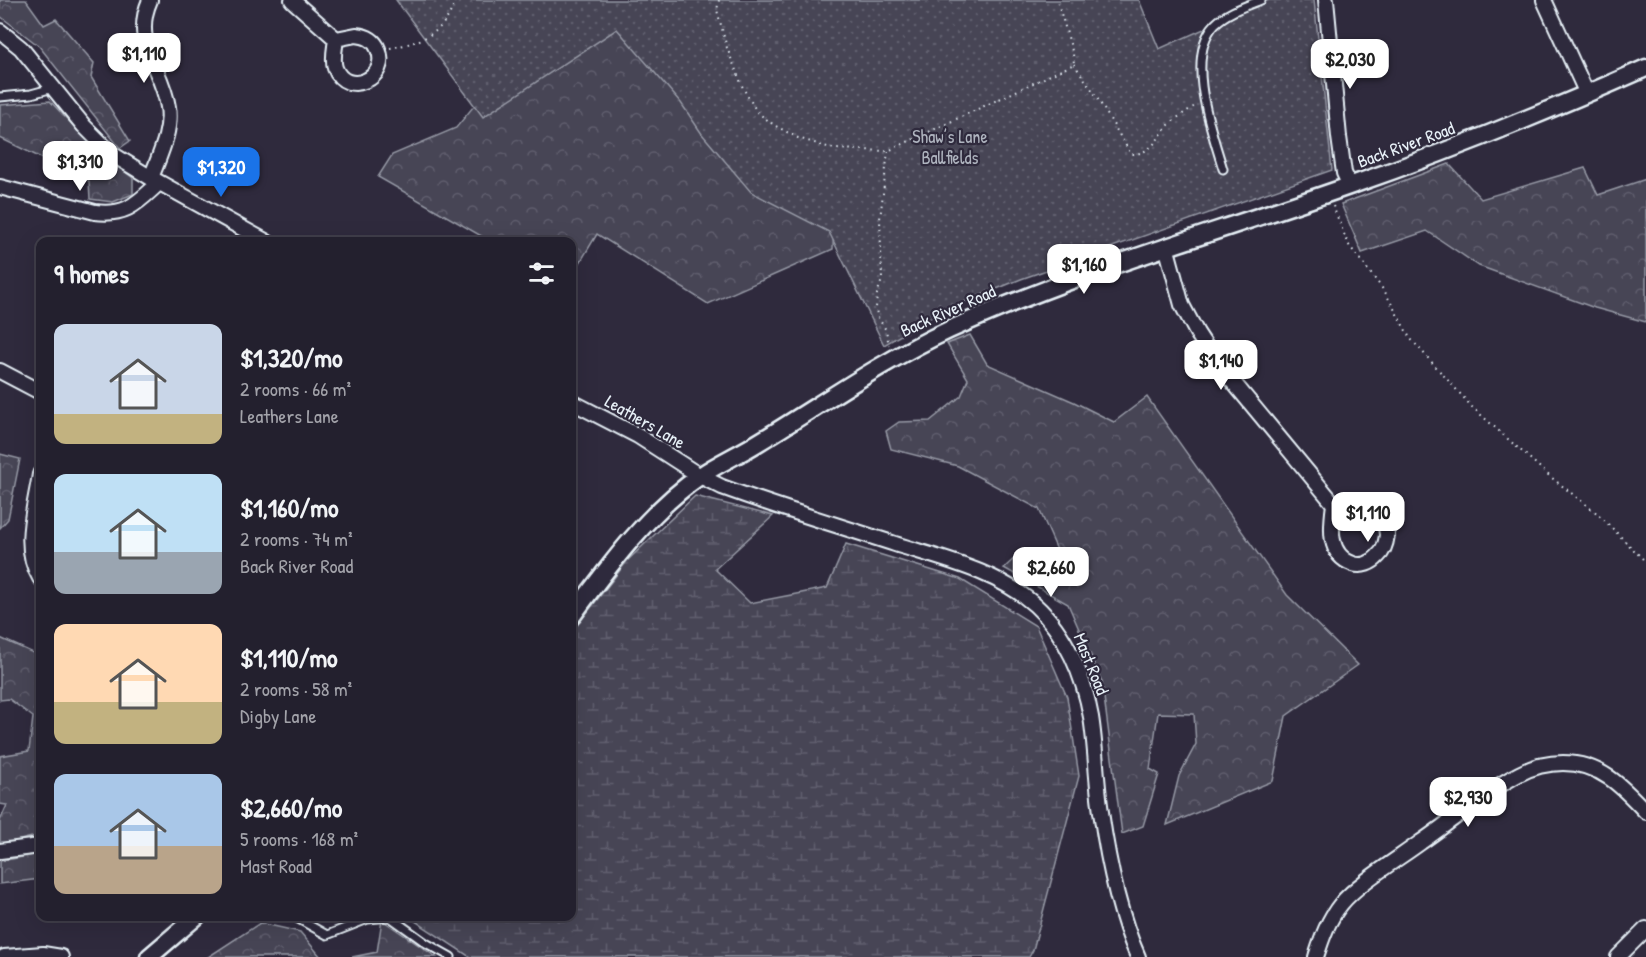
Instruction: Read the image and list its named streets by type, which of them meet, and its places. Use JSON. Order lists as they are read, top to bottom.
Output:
{
  "streets": {
    "street": ["Back River Road", "Leathers Lane", "Mast Road"]
  },
  "crossings": [
    ["Back River Road", "Leathers Lane"],
    ["Back River Road", "Mast Road"],
    ["Leathers Lane", "Mast Road"]
  ],
  "parks": ["Shaw’s Lane Ballfields"],
  "page": {
    "price": [
      "$1,110",
      "$2,030",
      "$1,310",
      "$1,320",
      "$1,160",
      "$1,140",
      "$1,110",
      "$2,660",
      "$2,930"
    ],
    "heading": "9 homes",
    "list": [
      {
        "name": "$1,320/mo",
        "note": "2 rooms · 66 m² · Leathers Lane"
      },
      {
        "name": "$1,160/mo",
        "note": "2 rooms · 74 m² · Back River Road"
      },
      {
        "name": "$1,110/mo",
        "note": "2 rooms · 58 m² · Digby Lane"
      },
      {
        "name": "$2,660/mo",
        "note": "5 rooms · 168 m² · Mast Road"
      }
    ]
  }
}
